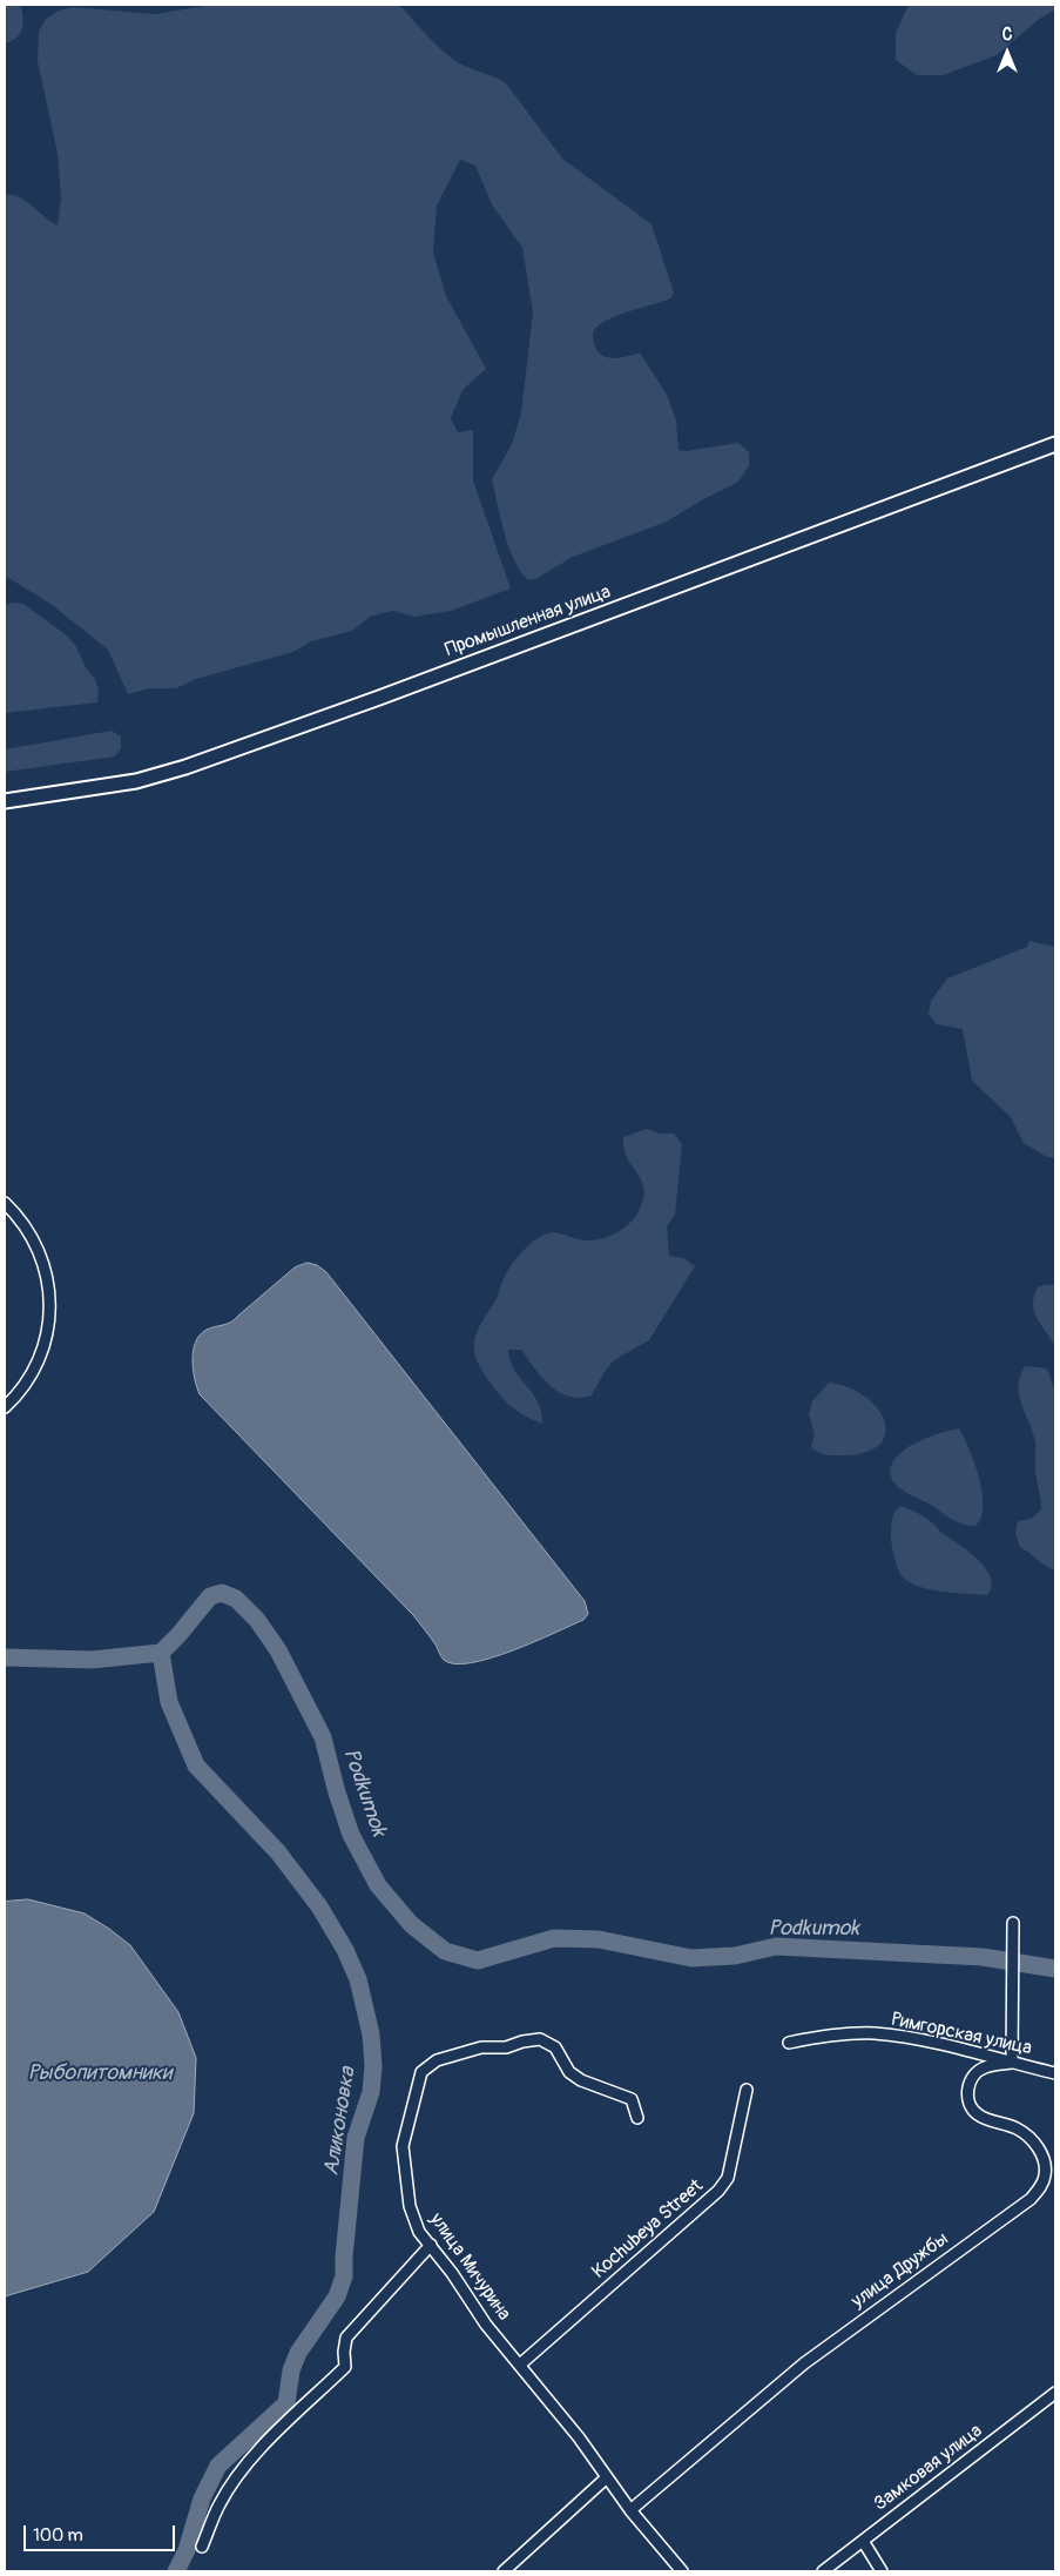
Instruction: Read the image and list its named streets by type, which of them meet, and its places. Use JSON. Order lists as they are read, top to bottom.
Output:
{
  "streets": {
    "main road": ["Промышленная улица"],
    "street": [
      "Римгорская улица",
      "Kochubeya Street",
      "улица Мичурина",
      "улица Дружбы",
      "Замковая улица"
    ]
  },
  "crossings": [
    ["Римгорская улица", "улица Дружбы"],
    ["Kochubeya Street", "улица Мичурина"],
    ["улица Мичурина", "улица Дружбы"]
  ],
  "water": ["Podkumok", "Рыбопитомники", "Аликоновка"],
  "scale_bar": "100 m",
  "north": "top"
}
